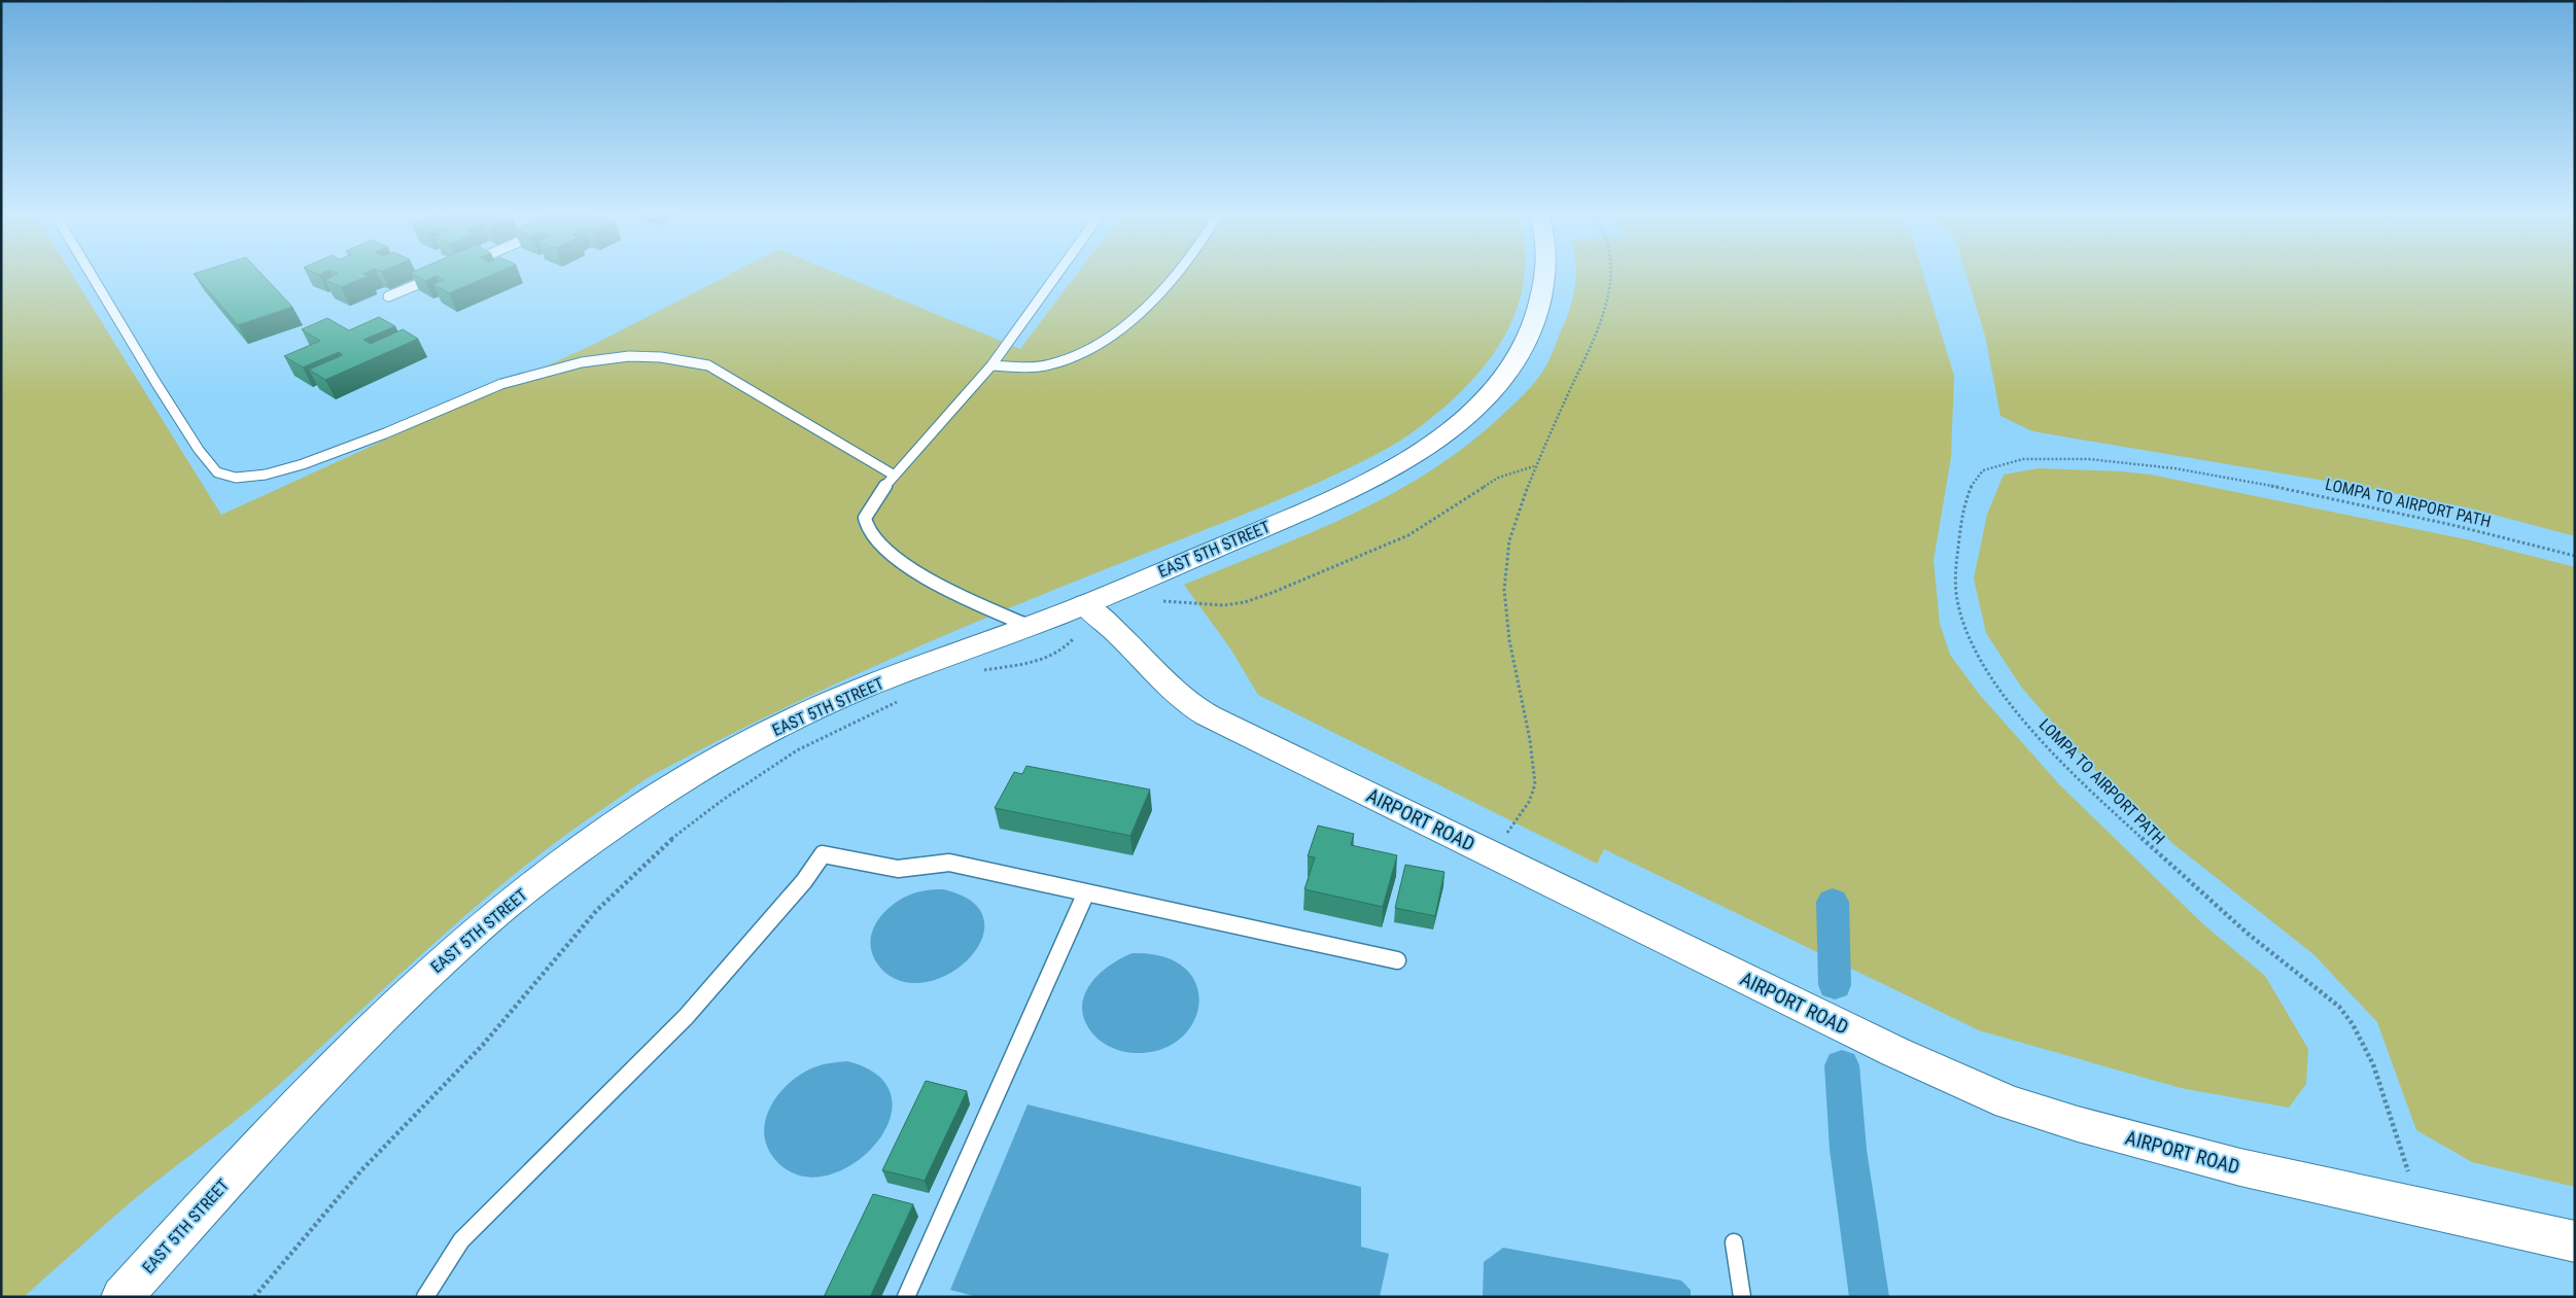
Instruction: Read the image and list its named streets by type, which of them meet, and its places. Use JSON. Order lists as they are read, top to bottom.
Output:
{
  "streets": {
    "main road": ["EAST 5TH STREET", "AIRPORT ROAD"],
    "path": ["LOMPA TO AIRPORT PATH"]
  },
  "crossings": [
    ["LOMPA TO AIRPORT PATH", "AIRPORT ROAD"],
    ["EAST 5TH STREET", "AIRPORT ROAD"]
  ]
}
